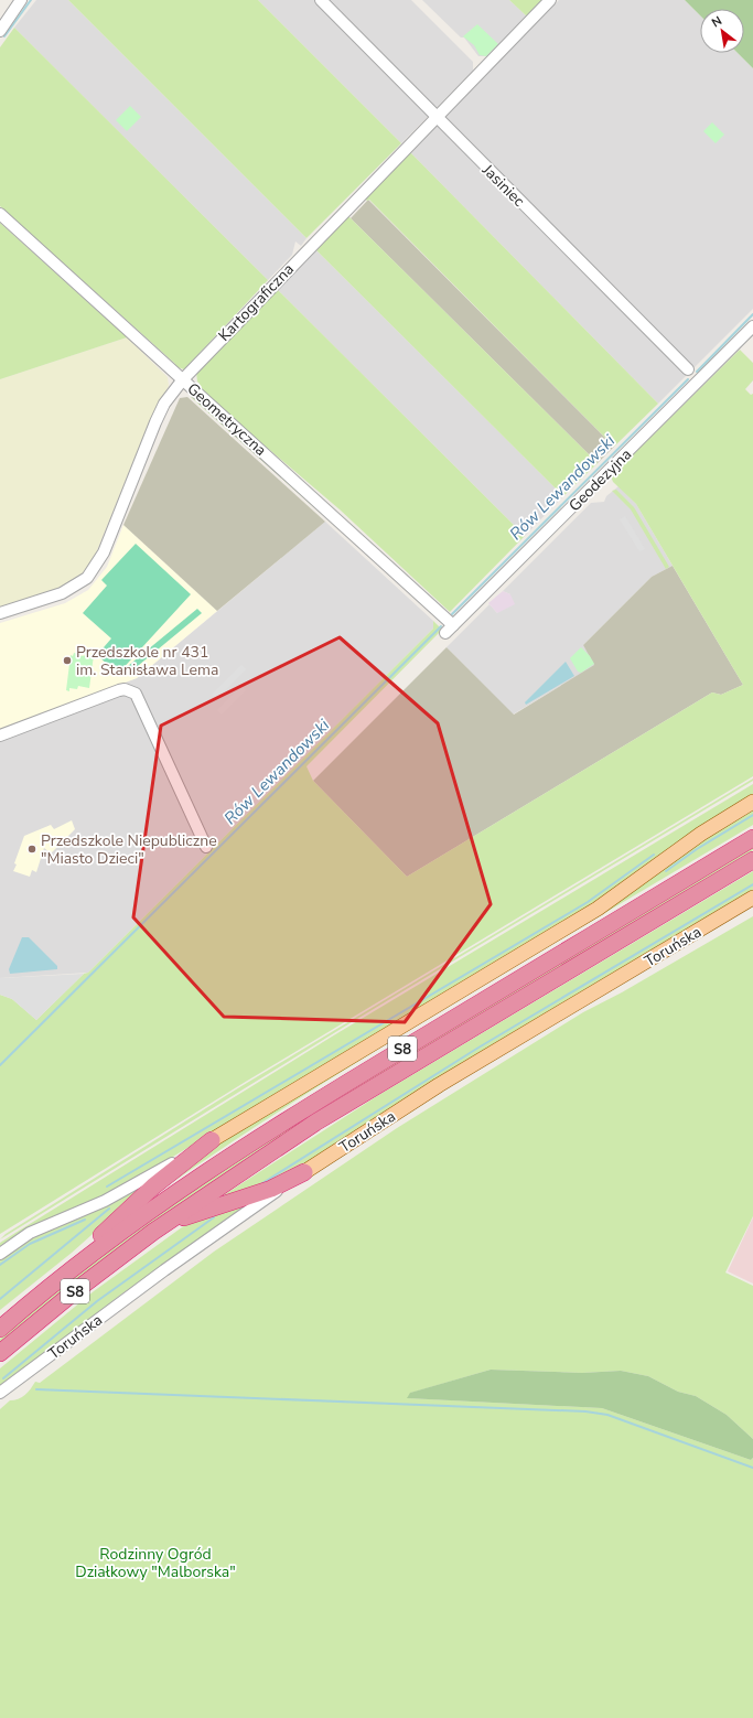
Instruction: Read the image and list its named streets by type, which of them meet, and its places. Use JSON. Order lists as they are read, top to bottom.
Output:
{
  "streets": {
    "highway": ["Toruńska", "S8"],
    "street": [
      "Jasiniec",
      "Kartograficzna",
      "Geometryczna",
      "Geodezyjna"
    ]
  },
  "crossings": [
    ["Jasiniec", "Kartograficzna"],
    ["Kartograficzna", "Geometryczna"],
    ["Geometryczna", "Geodezyjna"]
  ],
  "water": ["Rów Lewandowski"],
  "parks": ["Rodzinny Ogród Działkowy \"Malborska\""],
  "places": ["Przedszkole nr 431 im. Stanisława Lema", "Przedszkole Niepubliczne \"Miasto Dzieci\""],
  "north": "top left"
}
